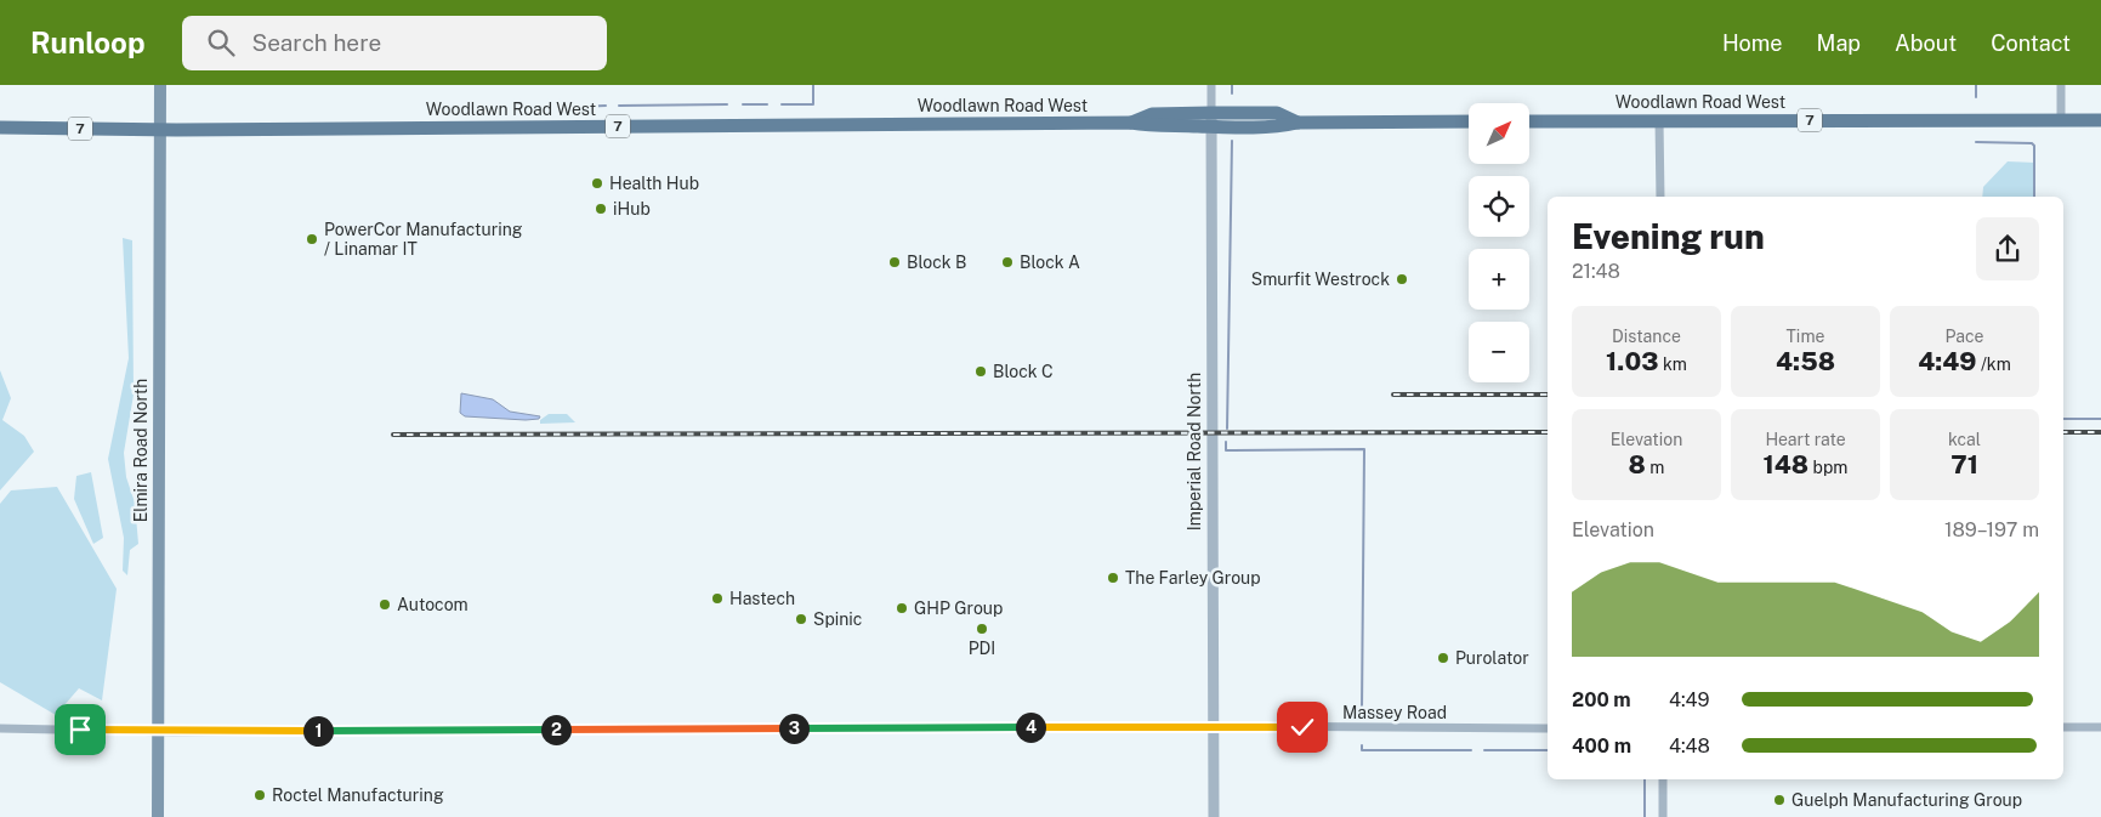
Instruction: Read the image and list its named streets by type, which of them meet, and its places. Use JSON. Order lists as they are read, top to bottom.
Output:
{
  "streets": {
    "main road": ["Woodlawn Road West", "7", "Elmira Road North"],
    "street": ["Imperial Road North", "Massey Road"]
  },
  "crossings": [
    ["Woodlawn Road West", "Elmira Road North"],
    ["Woodlawn Road West", "Imperial Road North"],
    ["Elmira Road North", "Massey Road"],
    ["Imperial Road North", "Massey Road"]
  ],
  "places": [
    "Health Hub",
    "iHub",
    "PowerCor Manufacturing / Linamar IT",
    "Block B",
    "Block A",
    "Smurfit Westrock",
    "Block C",
    "The Farley Group",
    "Hastech",
    "Autocom",
    "GHP Group",
    "Spinic",
    "PDI",
    "Purolator",
    "Roctel Manufacturing",
    "Guelph Manufacturing Group"
  ],
  "north": "top right",
  "page": {
    "header": "Runloop",
    "search": "Search here",
    "nav": [
      "Home",
      "Map",
      "About",
      "Contact"
    ],
    "map_buttons": ["+", "−"],
    "heading": ["Evening run", "21:48"],
    "stats": [
      ["Distance", "1.03 km"],
      ["Time", "4:58"],
      ["Pace", "4:49 /km"],
      ["Elevation", "8 m"],
      ["Heart rate", "148 bpm"],
      ["kcal", "71"]
    ],
    "chart": ["Elevation", "189–197 m"],
    "list": [
      {
        "name": "200 m",
        "note": "4:49"
      },
      {
        "name": "400 m",
        "note": "4:48"
      }
    ],
    "pins": [
      "4",
      "3",
      "2",
      "1"
    ]
  }
}
